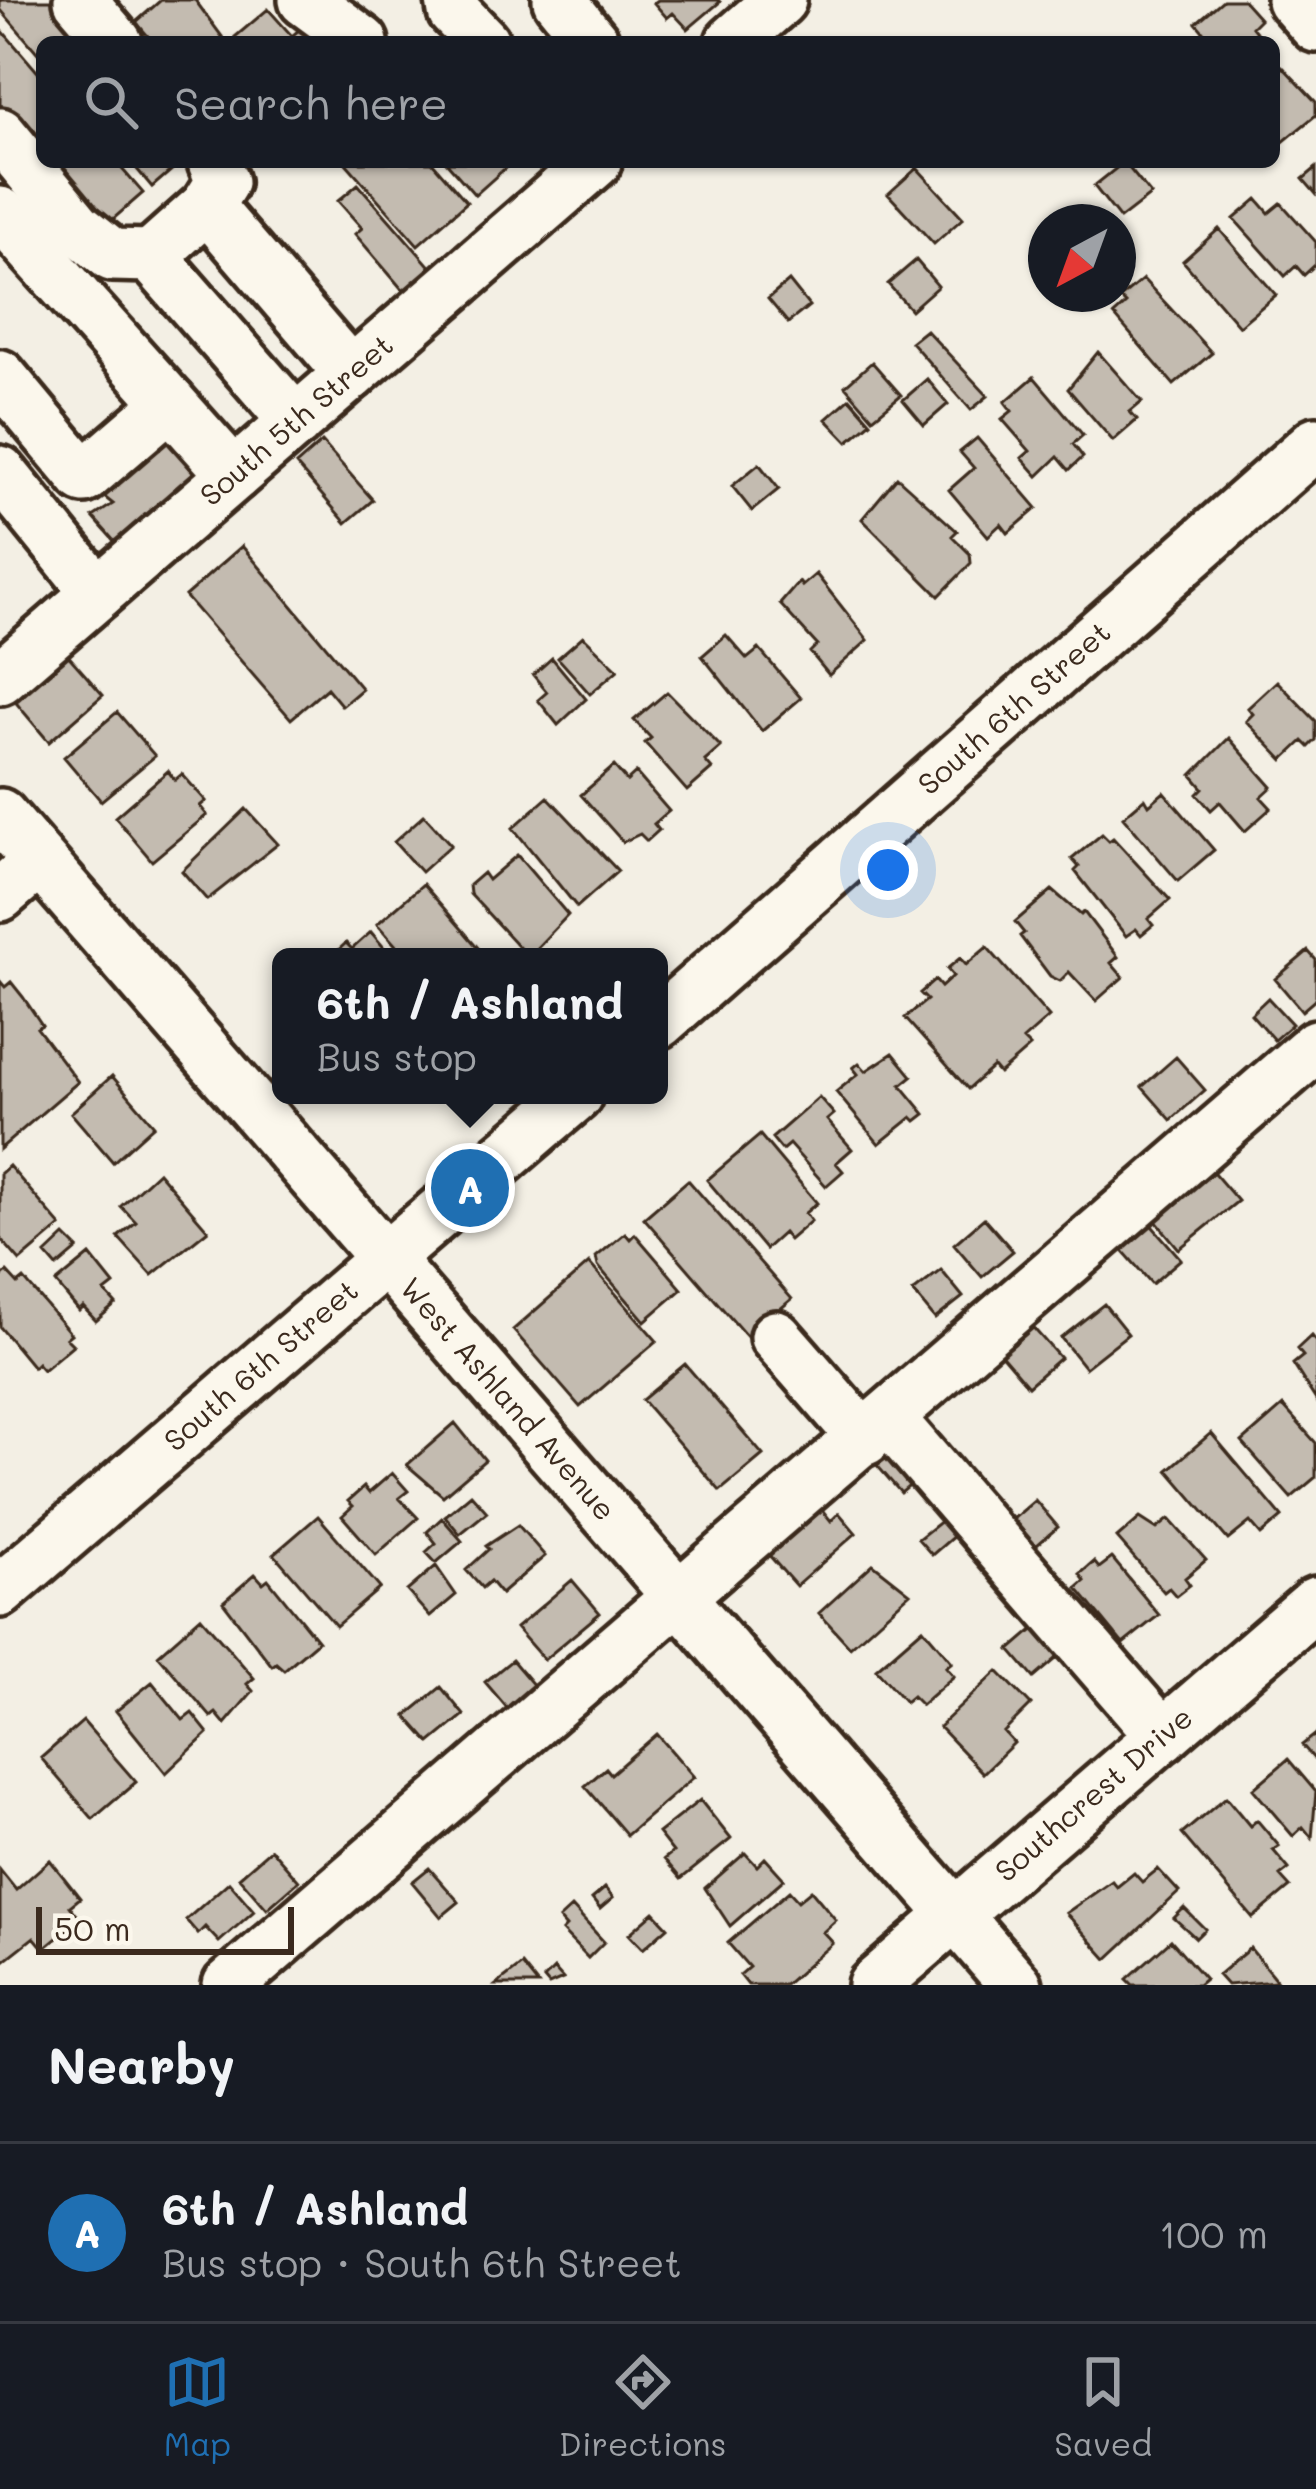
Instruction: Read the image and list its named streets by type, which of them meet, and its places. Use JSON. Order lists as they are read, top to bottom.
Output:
{
  "streets": {
    "street": [
      "South 5th Street",
      "South 6th Street",
      "West Ashland Avenue",
      "Southcrest Drive"
    ]
  },
  "crossings": [
    ["South 6th Street", "West Ashland Avenue"],
    ["West Ashland Avenue", "Southcrest Drive"]
  ],
  "scale_bar": "50 m",
  "north": "bottom left",
  "page": {
    "search": "Search here",
    "popup": ["6th / Ashland", "Bus stop"],
    "pins": "A",
    "scale": "50 m",
    "heading": "Nearby",
    "list": [
      {
        "mark": "A",
        "name": "6th / Ashland",
        "note": "Bus stop · South 6th Street",
        "value": "100 m"
      }
    ],
    "nav": ["Map", "Directions", "Saved"]
  }
}
